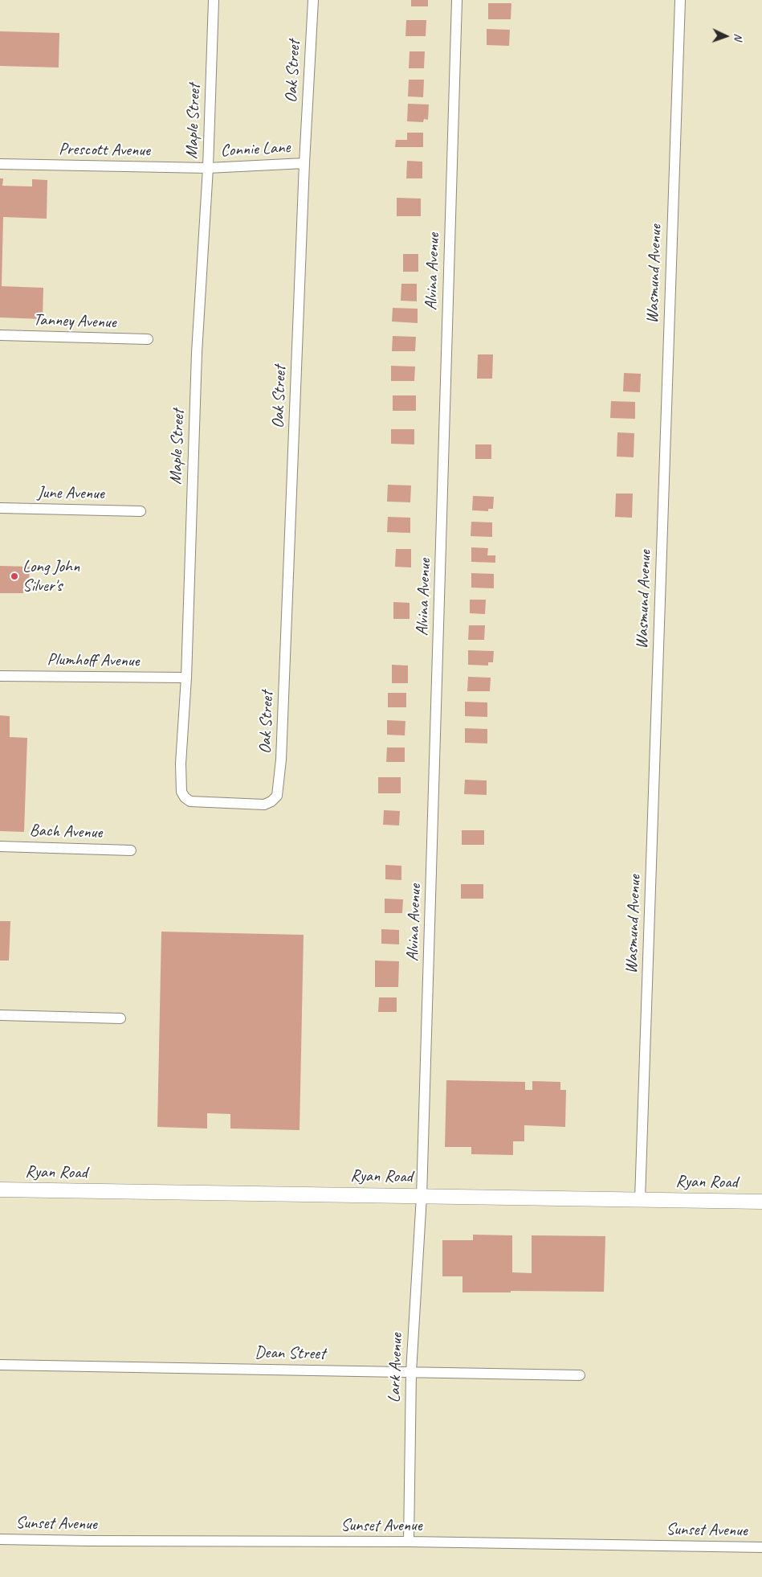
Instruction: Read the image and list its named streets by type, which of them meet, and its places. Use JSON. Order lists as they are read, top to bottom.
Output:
{
  "streets": {
    "main road": ["Ryan Road"],
    "street": [
      "Oak Street",
      "Maple Street",
      "Connie Lane",
      "Prescott Avenue",
      "Alvina Avenue",
      "Wasmund Avenue",
      "Tanney Avenue",
      "June Avenue",
      "Plumhoff Avenue",
      "Bach Avenue",
      "Dean Street",
      "Lark Avenue",
      "Sunset Avenue"
    ]
  },
  "crossings": [
    ["Oak Street", "Maple Street"],
    ["Oak Street", "Connie Lane"],
    ["Maple Street", "Connie Lane"],
    ["Maple Street", "Prescott Avenue"],
    ["Maple Street", "Plumhoff Avenue"],
    ["Connie Lane", "Prescott Avenue"],
    ["Alvina Avenue", "Ryan Road"],
    ["Alvina Avenue", "Lark Avenue"],
    ["Wasmund Avenue", "Ryan Road"],
    ["Ryan Road", "Lark Avenue"],
    ["Dean Street", "Lark Avenue"],
    ["Lark Avenue", "Sunset Avenue"]
  ],
  "places": ["Long John Silver's"],
  "north": "right"
}
